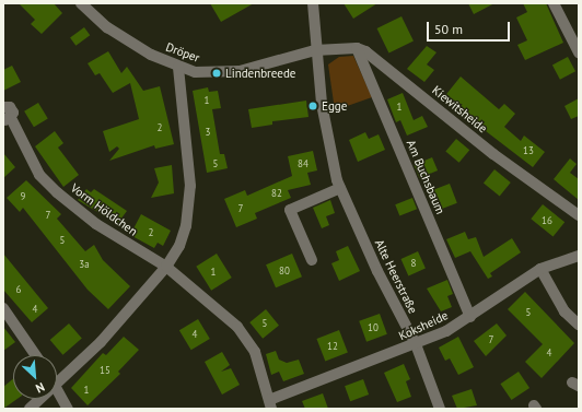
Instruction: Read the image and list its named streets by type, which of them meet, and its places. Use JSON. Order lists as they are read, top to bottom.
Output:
{
  "streets": {
    "street": [
      "Dröper",
      "Kiewitsheide",
      "Am Buchsbaum",
      "Vorm Höldchen",
      "Alte Heerstraße",
      "Koksheide"
    ]
  },
  "crossings": [
    ["Dröper", "Alte Heerstraße"],
    ["Kiewitsheide", "Am Buchsbaum"],
    ["Am Buchsbaum", "Koksheide"],
    ["Alte Heerstraße", "Koksheide"]
  ],
  "places": ["Lindenbreede", "Egge"],
  "house_numbers": [
    "1",
    "1",
    "2",
    "3",
    "13",
    "5",
    "84",
    "82",
    "9",
    "7",
    "7",
    "16",
    "2",
    "5",
    "8",
    "3a",
    "80",
    "1",
    "6",
    "4",
    "5",
    "5",
    "10",
    "4",
    "7",
    "12",
    "4",
    "15",
    "1"
  ],
  "scale_bar": "50 m",
  "north": "bottom right"
}
